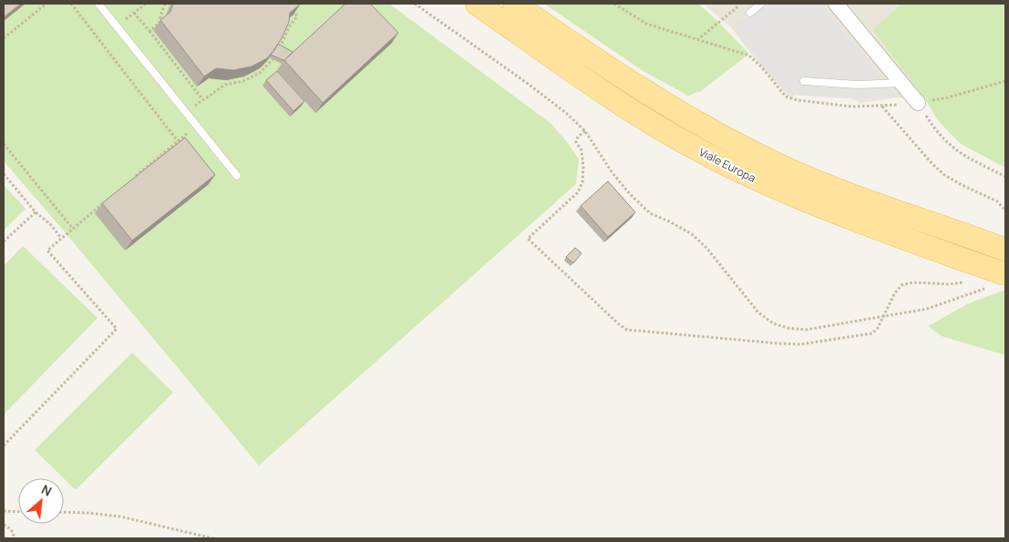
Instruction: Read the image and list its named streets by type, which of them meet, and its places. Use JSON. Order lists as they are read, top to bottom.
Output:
{
  "streets": {
    "main road": ["Viale Europa"]
  },
  "north": "top right"
}
